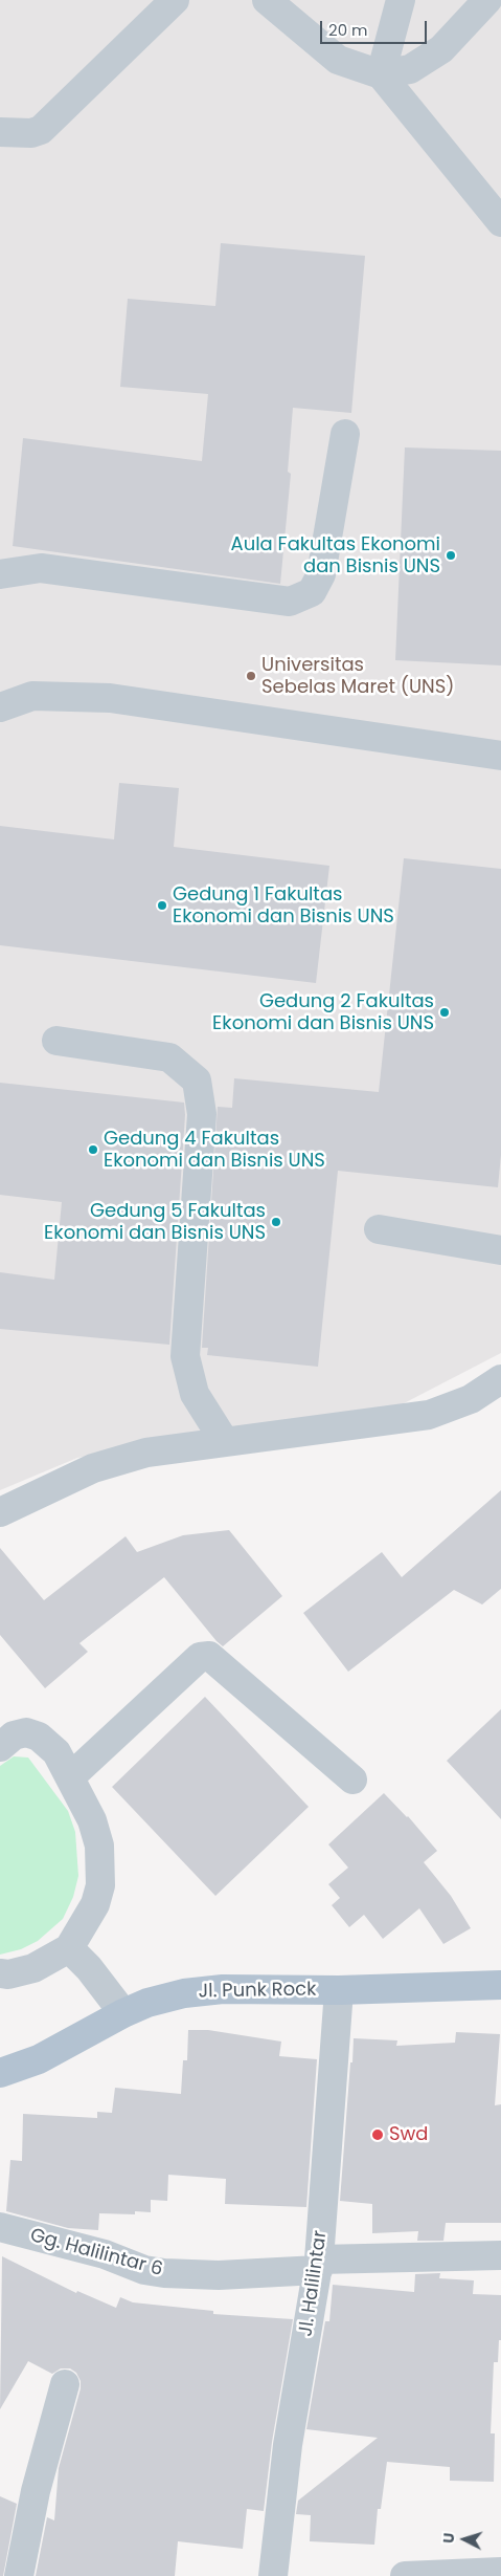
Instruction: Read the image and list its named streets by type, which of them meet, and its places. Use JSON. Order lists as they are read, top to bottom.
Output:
{
  "streets": {
    "main road": ["Jl. Punk Rock"],
    "street": ["Gg. Halilintar 6", "Jl. Halilintar"]
  },
  "crossings": [
    ["Jl. Punk Rock", "Jl. Halilintar"],
    ["Gg. Halilintar 6", "Jl. Halilintar"]
  ],
  "places": [
    "Aula Fakultas Ekonomi dan Bisnis UNS",
    "Universitas Sebelas Maret (UNS)",
    "Gedung 1 Fakultas Ekonomi dan Bisnis UNS",
    "Gedung 2 Fakultas Ekonomi dan Bisnis UNS",
    "Gedung 4 Fakultas Ekonomi dan Bisnis UNS",
    "Gedung 5 Fakultas Ekonomi dan Bisnis UNS",
    "Swd"
  ],
  "scale_bar": "20 m",
  "north": "left"
}
